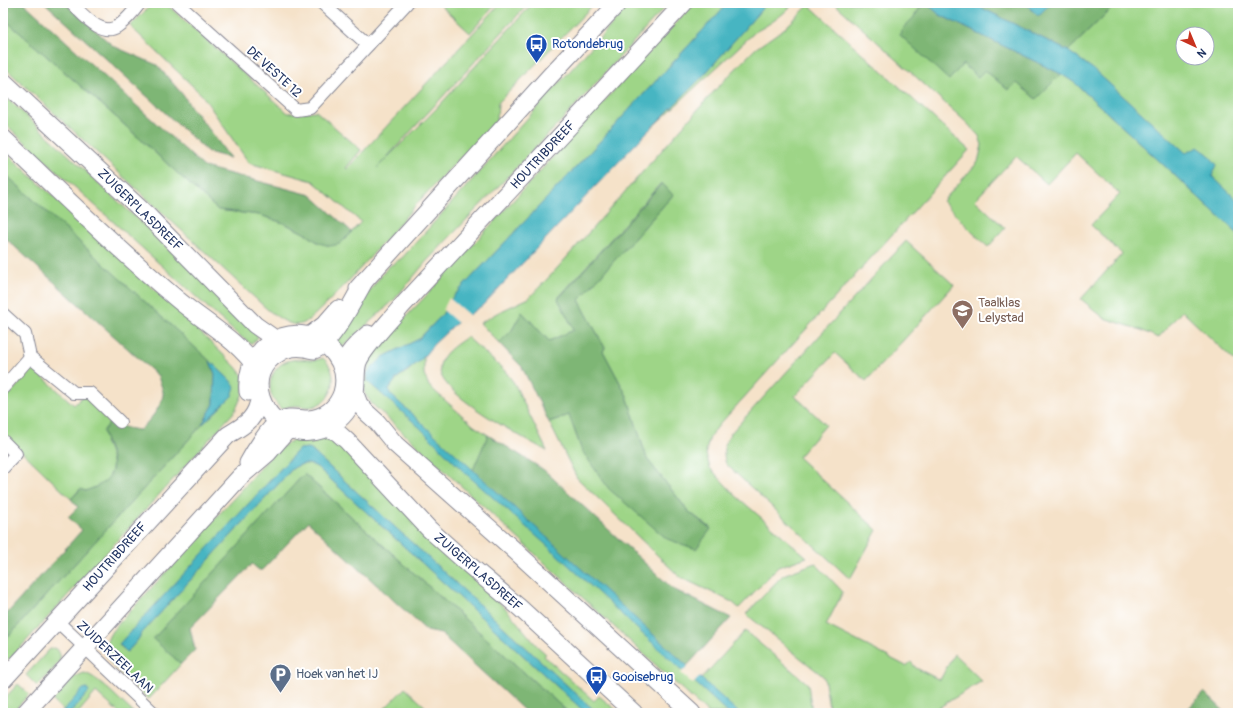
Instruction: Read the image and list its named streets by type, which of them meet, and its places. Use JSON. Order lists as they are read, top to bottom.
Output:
{
  "streets": {
    "main road": ["HOUTRIBDREEF", "ZUIGERPLASDREEF"],
    "street": ["DE VESTE 12", "ZUIDERZEELAAN"]
  },
  "crossings": [
    ["HOUTRIBDREEF", "ZUIDERZEELAAN"]
  ],
  "places": {
    "bus stop": ["Rotondebrug", "Gooisebrug"],
    "school or university": ["Taalklas Lelystad"],
    "parking": ["Hoek van het IJ"]
  },
  "north": "bottom right"
}
